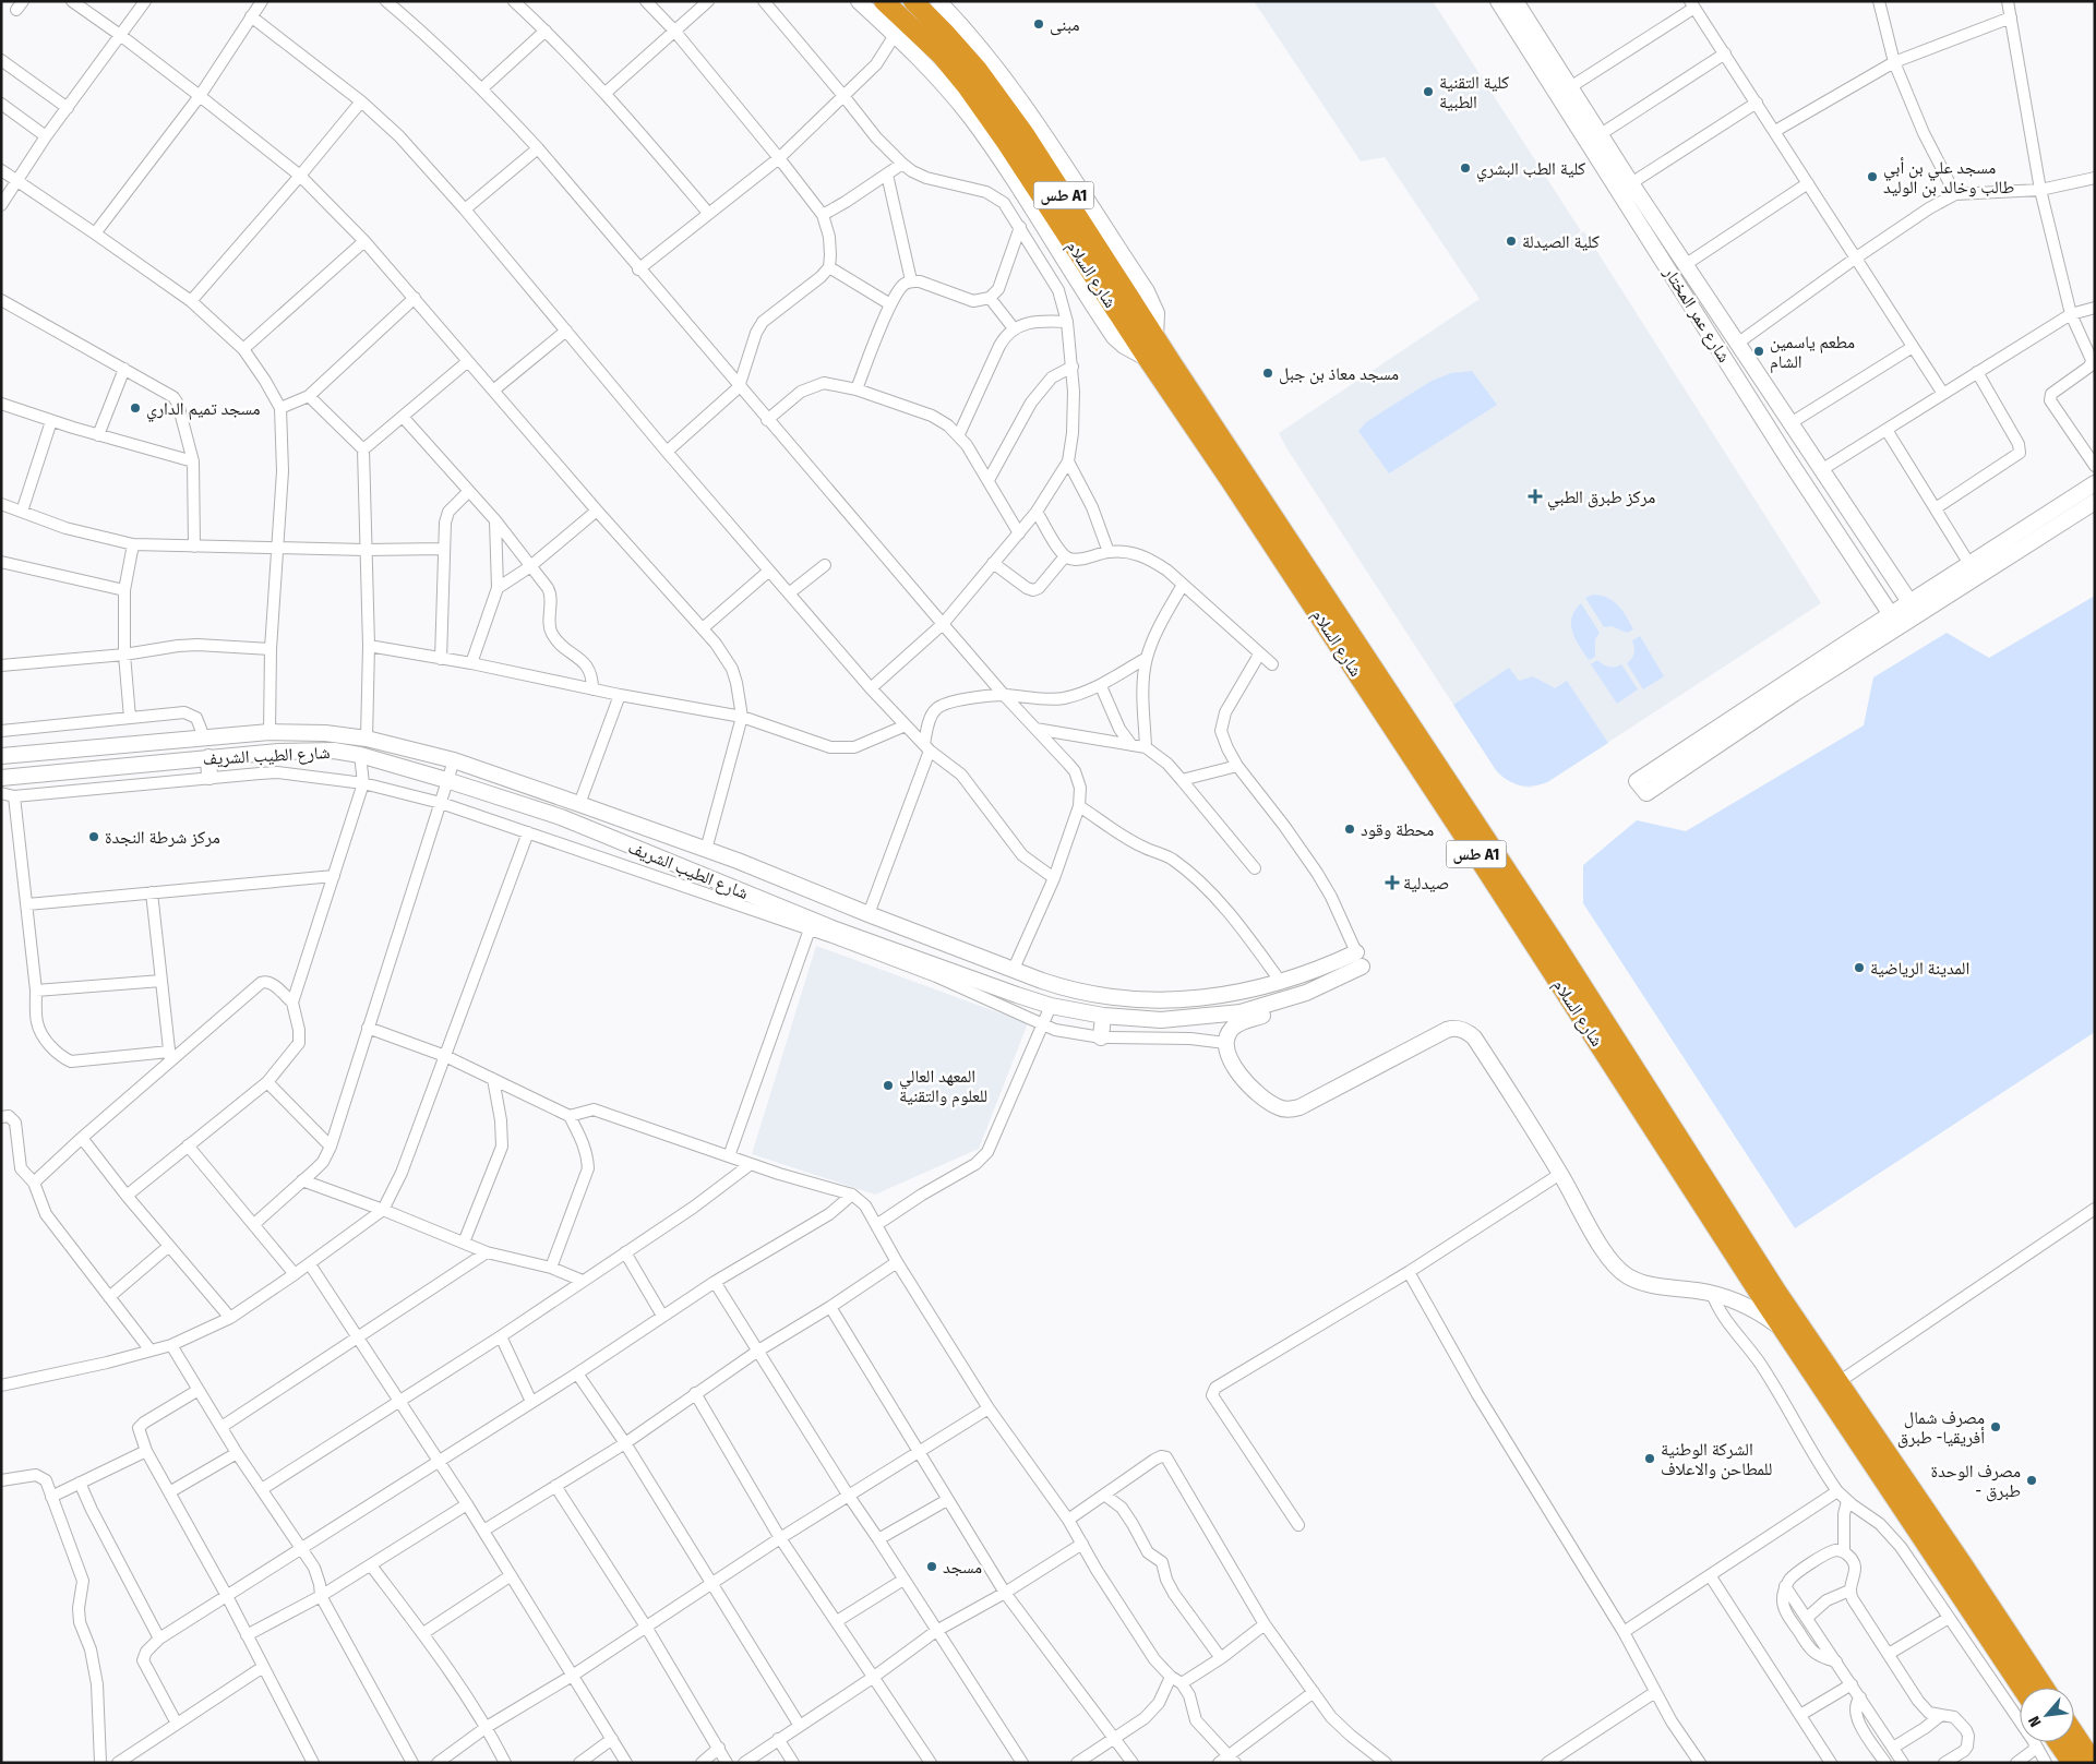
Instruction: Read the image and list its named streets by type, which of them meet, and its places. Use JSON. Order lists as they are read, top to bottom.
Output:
{
  "streets": {
    "highway": ["طس A1", "شارع السلام"],
    "main road": ["شارع عمر المختار", "شارع الطيب الشريف"]
  },
  "crossings": [
    ["طس A1", "شارع السلام"]
  ],
  "places": {
    "other": [
      "مبنى",
      "كلية التقنية الطبية",
      "كلية الطب البشري",
      "مسجد علي بن أبي طالب وخالد بن الوليد",
      "كلية الصيدلة",
      "مطعم ياسمين الشام",
      "مسجد معاذ بن جبل",
      "مسجد تميم الداري",
      "محطة وقود",
      "مركز شرطة النجدة",
      "المدينة الرياضية",
      "المعهد العالي للعلوم والتقنية",
      "مصرف شمال أفريقيا- طبرق",
      "الشركة الوطنية للمطاحن والاعلاف",
      "مصرف الوحدة - طبرق",
      "مسجد"
    ],
    "health": ["مركز طبرق الطبي", "صيدلية"]
  },
  "north": "bottom left"
}
